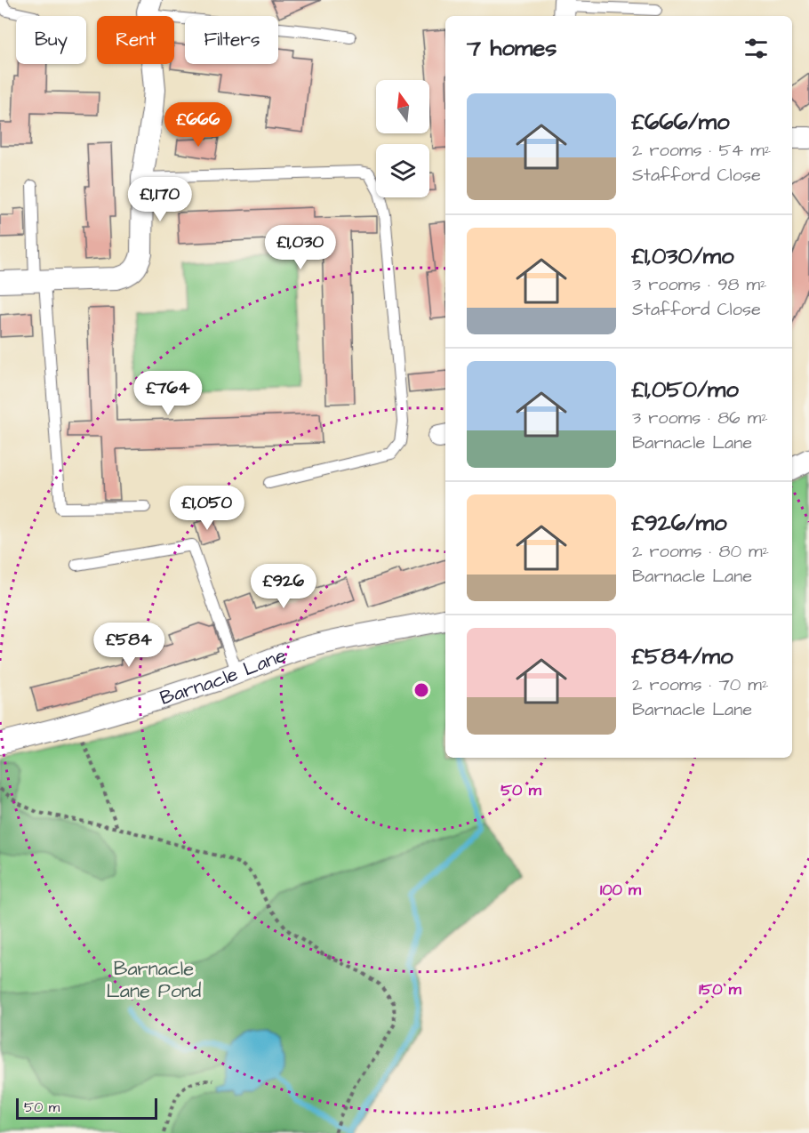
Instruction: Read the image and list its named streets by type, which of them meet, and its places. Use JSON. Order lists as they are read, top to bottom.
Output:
{
  "streets": {
    "street": ["Barnacle Lane"]
  },
  "parks": ["Barnacle Lane Pond"],
  "scale_bar": "50 m",
  "north": "top",
  "page": {
    "chip": ["Buy", "Rent", "Filters"],
    "heading": "7 homes",
    "list": [
      {
        "name": "£666/mo",
        "note": "2 rooms · 54 m² · Stafford Close"
      },
      {
        "name": "£1,030/mo",
        "note": "3 rooms · 98 m² · Stafford Close"
      },
      {
        "name": "£1,050/mo",
        "note": "3 rooms · 86 m² · Barnacle Lane"
      },
      {
        "name": "£926/mo",
        "note": "2 rooms · 80 m² · Barnacle Lane"
      },
      {
        "name": "£584/mo",
        "note": "2 rooms · 70 m² · Barnacle Lane"
      }
    ],
    "price": [
      "£666",
      "£1,170",
      "£1,030",
      "£764",
      "£1,050",
      "£926",
      "£584"
    ],
    "scale": "50 m"
  },
  "rings": ["50 m", "100 m", "150 m"]
}
